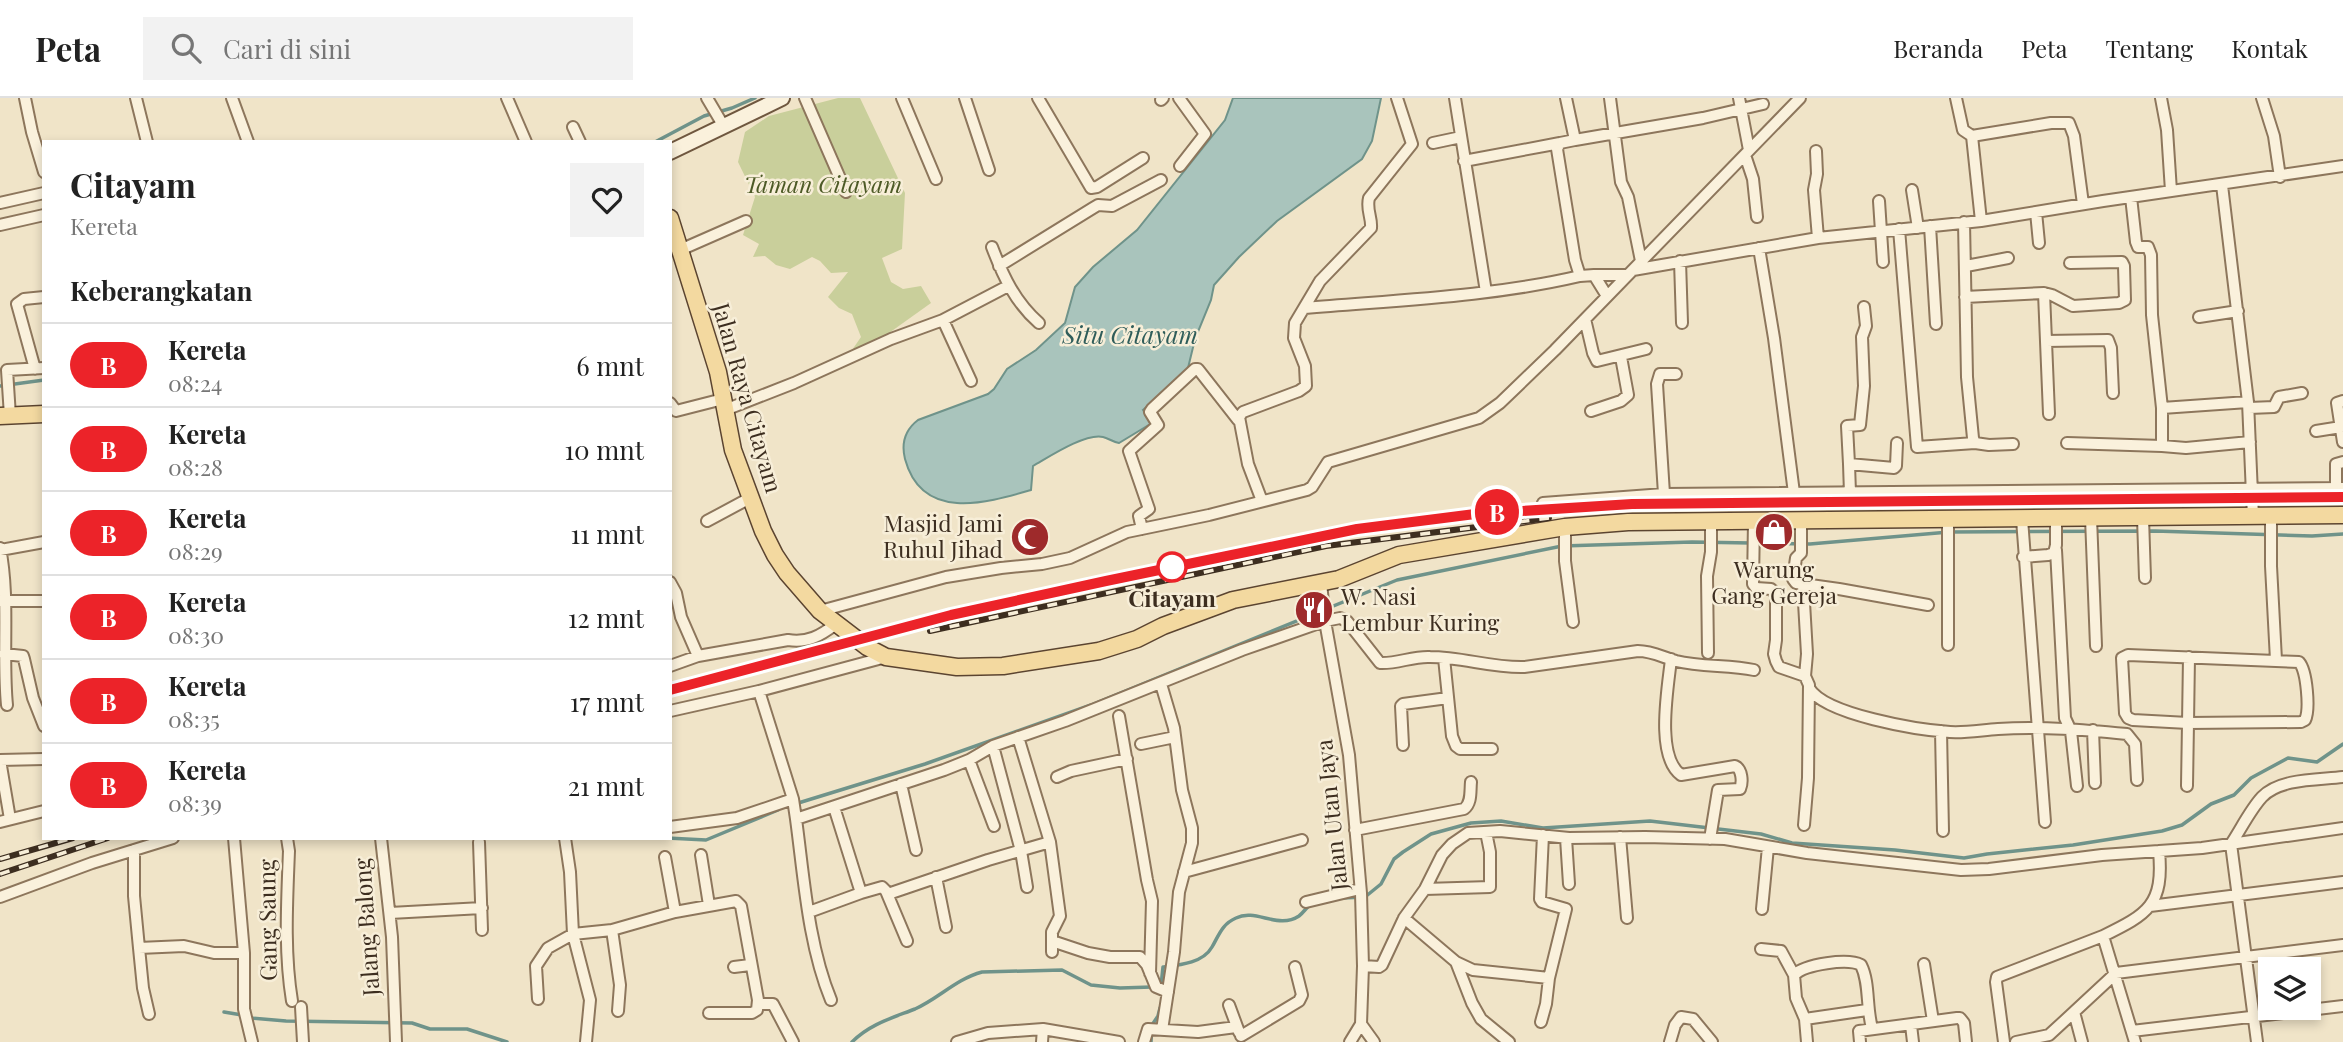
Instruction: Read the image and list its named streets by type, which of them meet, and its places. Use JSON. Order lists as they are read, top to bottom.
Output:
{
  "streets": {
    "main road": ["Jalan Raya Citayam"],
    "street": ["Jalan Utan Jaya", "Gang Saung", "Jalang Balong"]
  },
  "crossings": [
    ["Jalan Raya Citayam", "Jalan Utan Jaya"]
  ],
  "water": ["Situ Citayam"],
  "parks": ["Taman Citayam"],
  "places": {
    "shop": ["Warung Gang Gereja"],
    "mosque": ["Masjid Jami Ruhul Jihad"],
    "other": ["Citayam"],
    "restaurant": ["W. Nasi Lembur Kuring"]
  },
  "page": {
    "header": "Peta",
    "search": "Cari di sini",
    "nav": [
      "Beranda",
      "Peta",
      "Tentang",
      "Kontak"
    ],
    "on_map": "B",
    "heading": [
      ["Citayam", "Kereta"],
      "Keberangkatan"
    ],
    "list": [
      {
        "mark": "B",
        "name": "Kereta",
        "note": "08:24",
        "value": "6 mnt"
      },
      {
        "mark": "B",
        "name": "Kereta",
        "note": "08:28",
        "value": "10 mnt"
      },
      {
        "mark": "B",
        "name": "Kereta",
        "note": "08:29",
        "value": "11 mnt"
      },
      {
        "mark": "B",
        "name": "Kereta",
        "note": "08:30",
        "value": "12 mnt"
      },
      {
        "mark": "B",
        "name": "Kereta",
        "note": "08:35",
        "value": "17 mnt"
      },
      {
        "mark": "B",
        "name": "Kereta",
        "note": "08:39",
        "value": "21 mnt"
      }
    ]
  }
}
